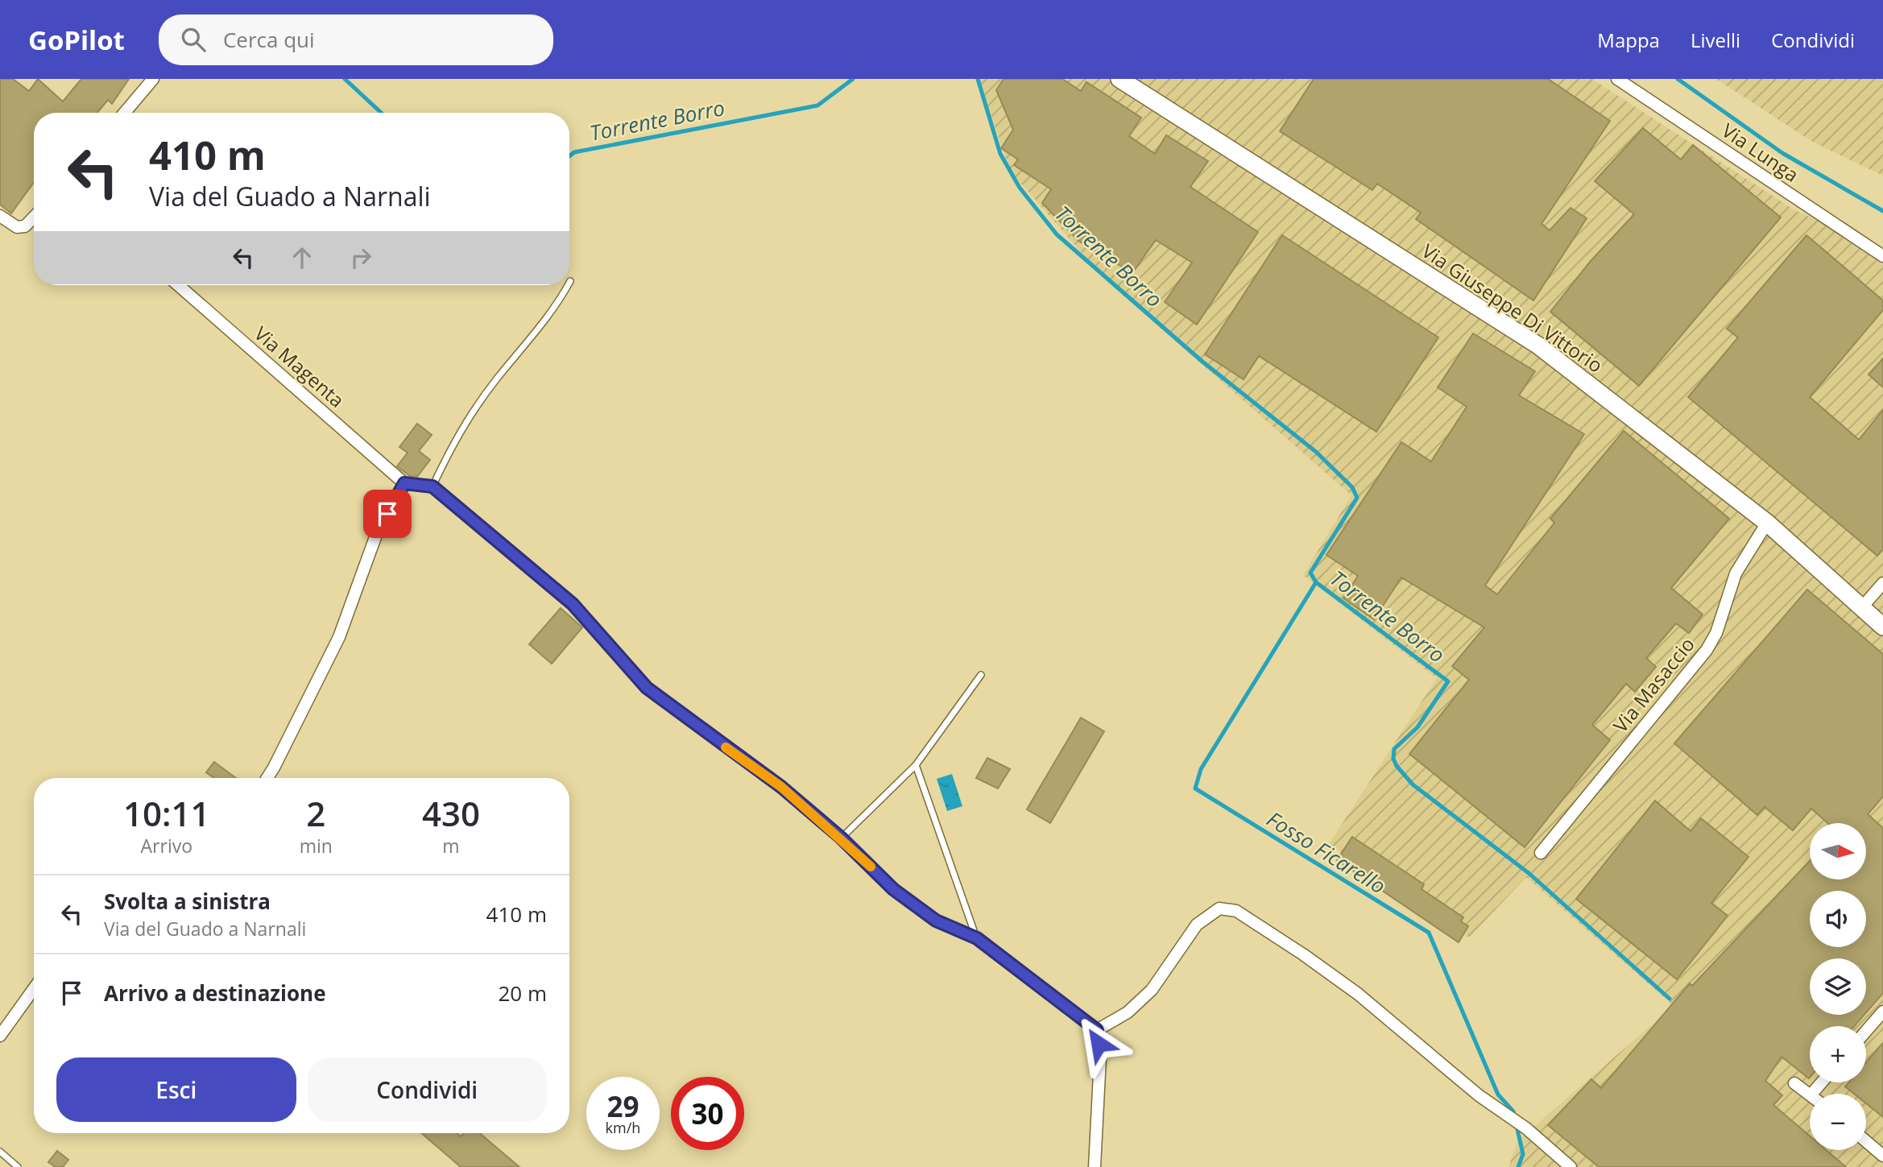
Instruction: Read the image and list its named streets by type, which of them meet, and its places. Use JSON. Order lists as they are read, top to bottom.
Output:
{
  "streets": {
    "street": [
      "Via Lunga",
      "Via Giuseppe Di Vittorio",
      "Via Magenta",
      "Via Masaccio"
    ]
  },
  "crossings": [
    ["Via Giuseppe Di Vittorio", "Via Masaccio"]
  ],
  "water": ["Torrente Borro", "Fosso Ficarello"],
  "north": "right",
  "page": {
    "header": "GoPilot",
    "search": "Cerca qui",
    "nav": ["Mappa", "Livelli", "Condividi"],
    "turn": ["410 m", "Via del Guado a Narnali"],
    "eta": [
      "10:11",
      "Arrivo",
      "2",
      "min",
      "430",
      "m"
    ],
    "map_buttons": ["+", "−"],
    "list": [
      {
        "name": "Svolta a sinistra",
        "note": "Via del Guado a Narnali",
        "value": "410 m"
      },
      {
        "name": "Arrivo a destinazione",
        "value": "20 m"
      }
    ],
    "buttons": ["Esci", "Condividi"],
    "speed": "29 km/h",
    "limit": "30"
  }
}
